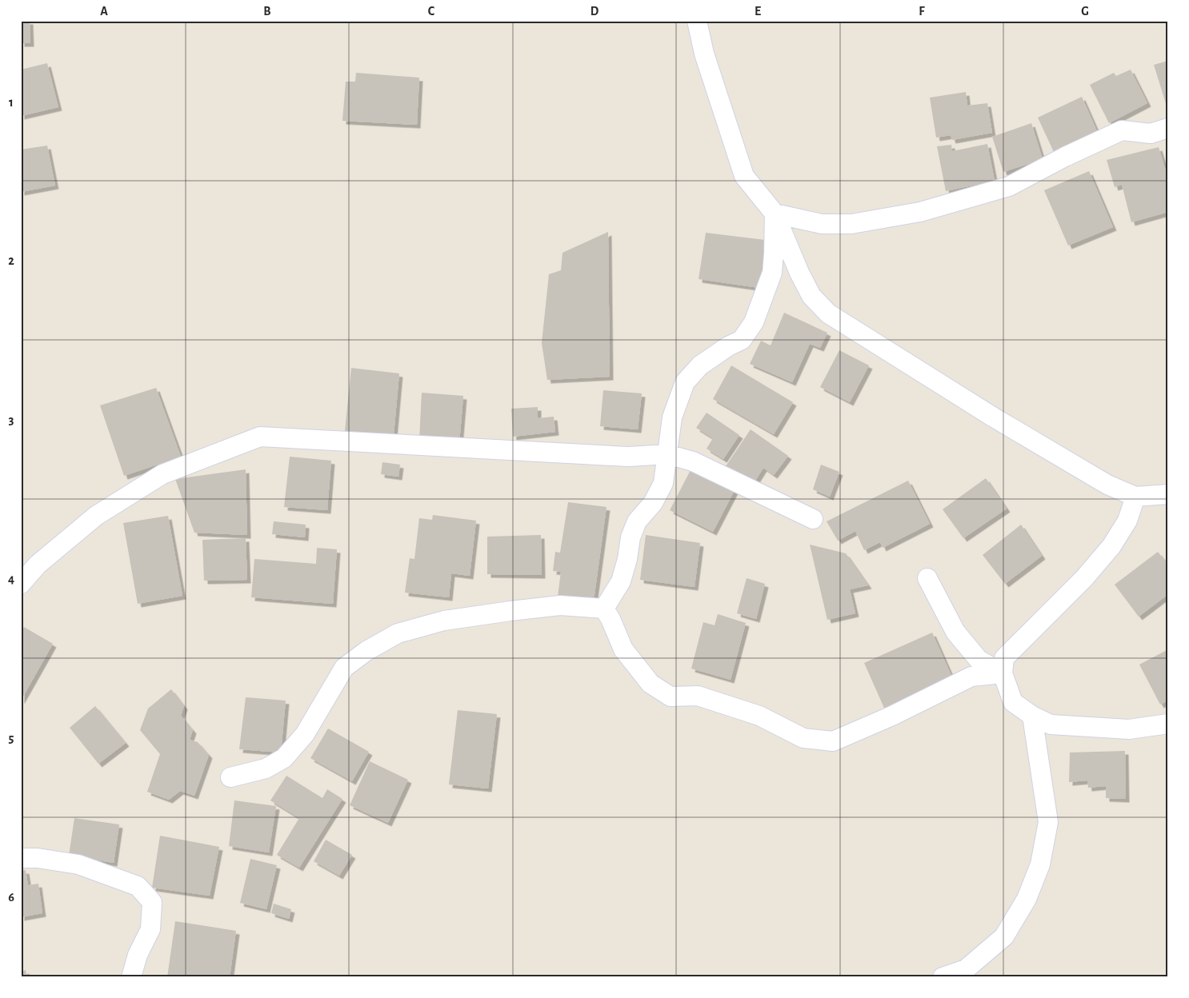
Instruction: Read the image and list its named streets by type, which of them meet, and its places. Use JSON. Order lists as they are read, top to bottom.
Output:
{
  "grid": {
    "columns": [
      "A",
      "B",
      "C",
      "D",
      "E",
      "F",
      "G"
    ],
    "rows": [
      "1",
      "2",
      "3",
      "4",
      "5",
      "6"
    ]
  }
}
